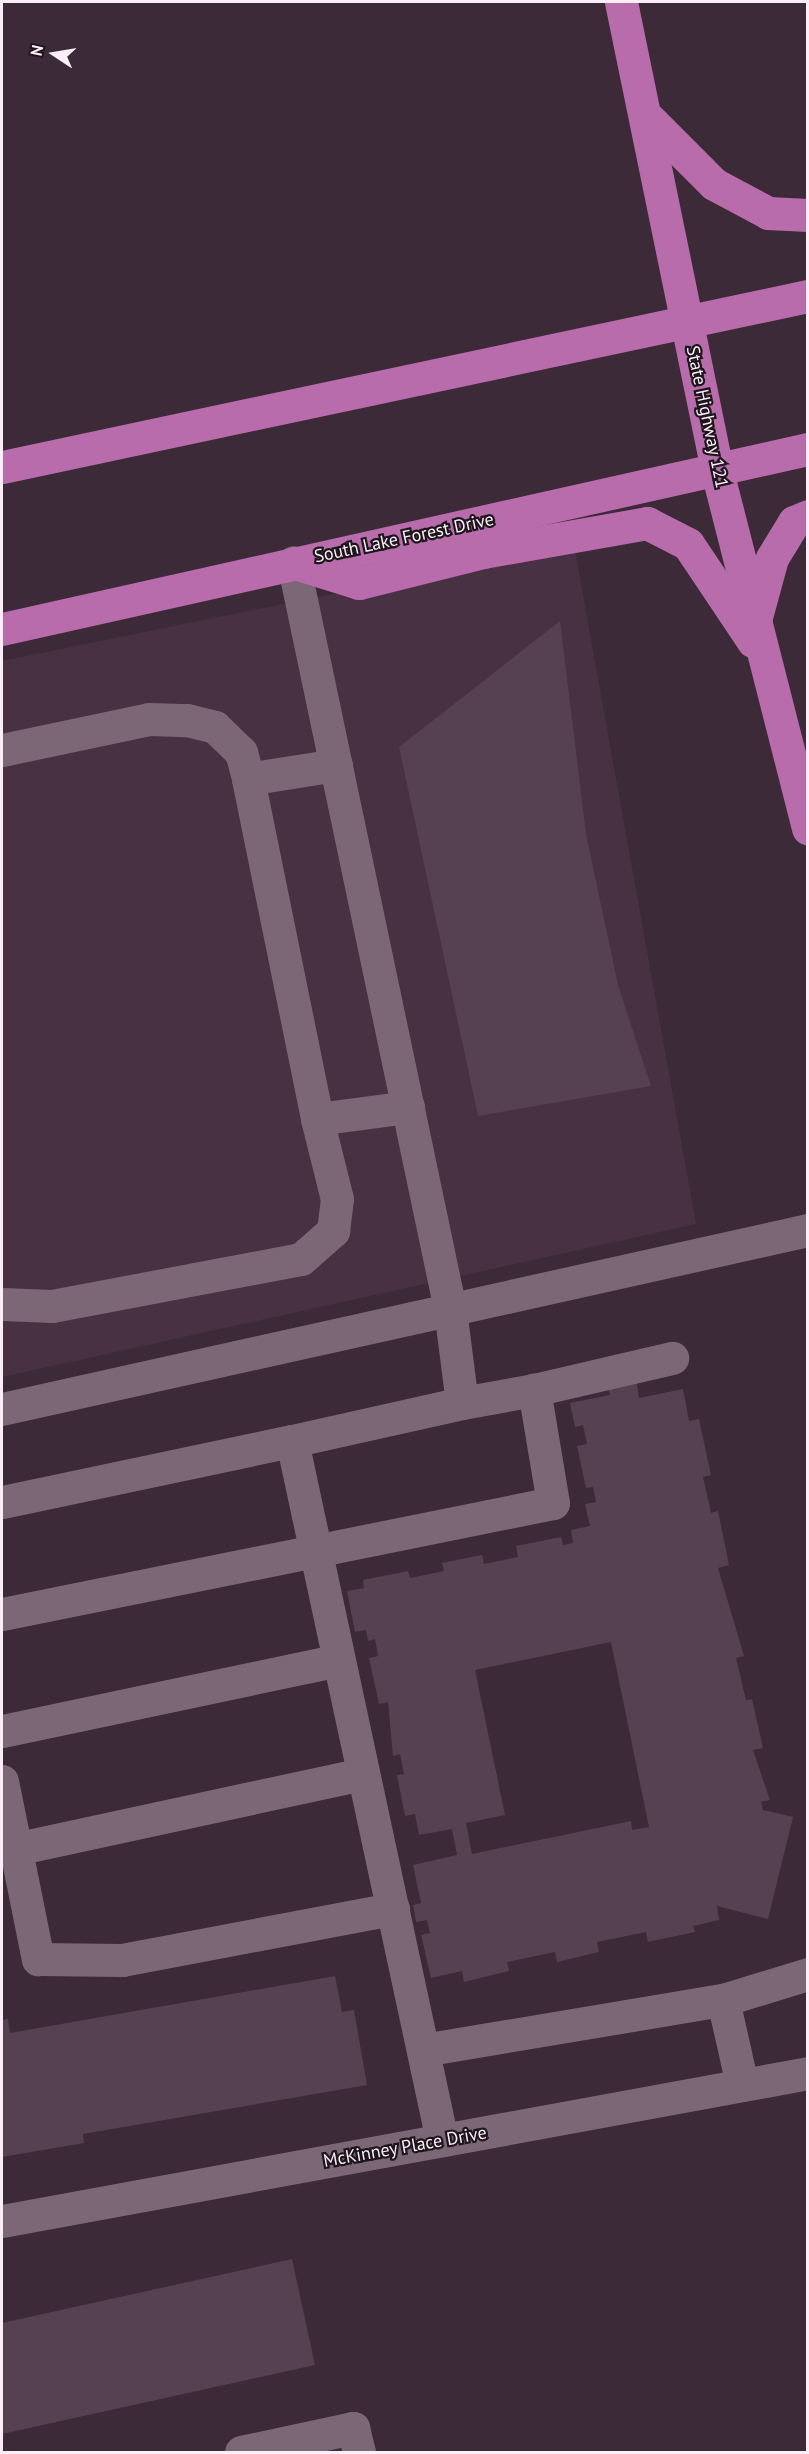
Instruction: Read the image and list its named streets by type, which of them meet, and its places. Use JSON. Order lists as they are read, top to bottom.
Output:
{
  "streets": {
    "main road": ["State Highway 121", "South Lake Forest Drive"],
    "street": ["McKinney Place Drive"]
  },
  "crossings": [
    ["State Highway 121", "South Lake Forest Drive"]
  ],
  "north": "left"
}
